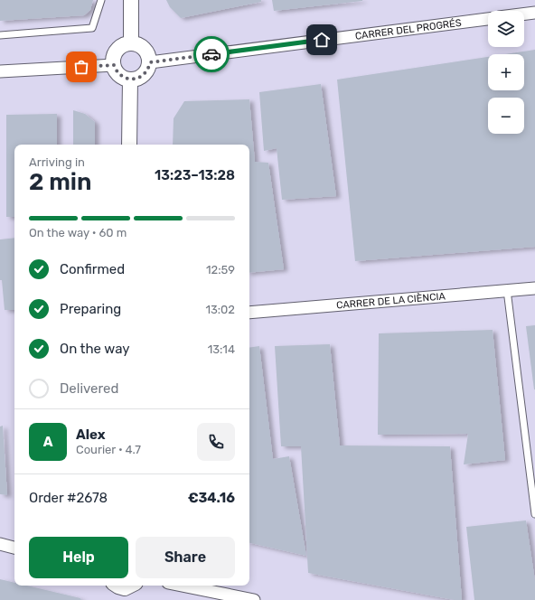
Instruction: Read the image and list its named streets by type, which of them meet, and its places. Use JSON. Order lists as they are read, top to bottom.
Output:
{
  "streets": {
    "street": ["CARRER DEL PROGRÉS", "CARRER DE LA CIÈNCIA"]
  },
  "page": {
    "map_buttons": ["+", "−"],
    "heading": ["2 min", "Arriving in", "13:23–13:28"],
    "panel": [
      "Alex",
      "Courier · 4.7",
      "Order #2678",
      "€34.16"
    ],
    "bar": "On the way · 60 m",
    "list": [
      ["Confirmed", "12:59"],
      ["Preparing", "13:02"],
      ["On the way", "13:14"],
      "Delivered"
    ],
    "round": "A",
    "buttons": ["Help", "Share"]
  }
}
